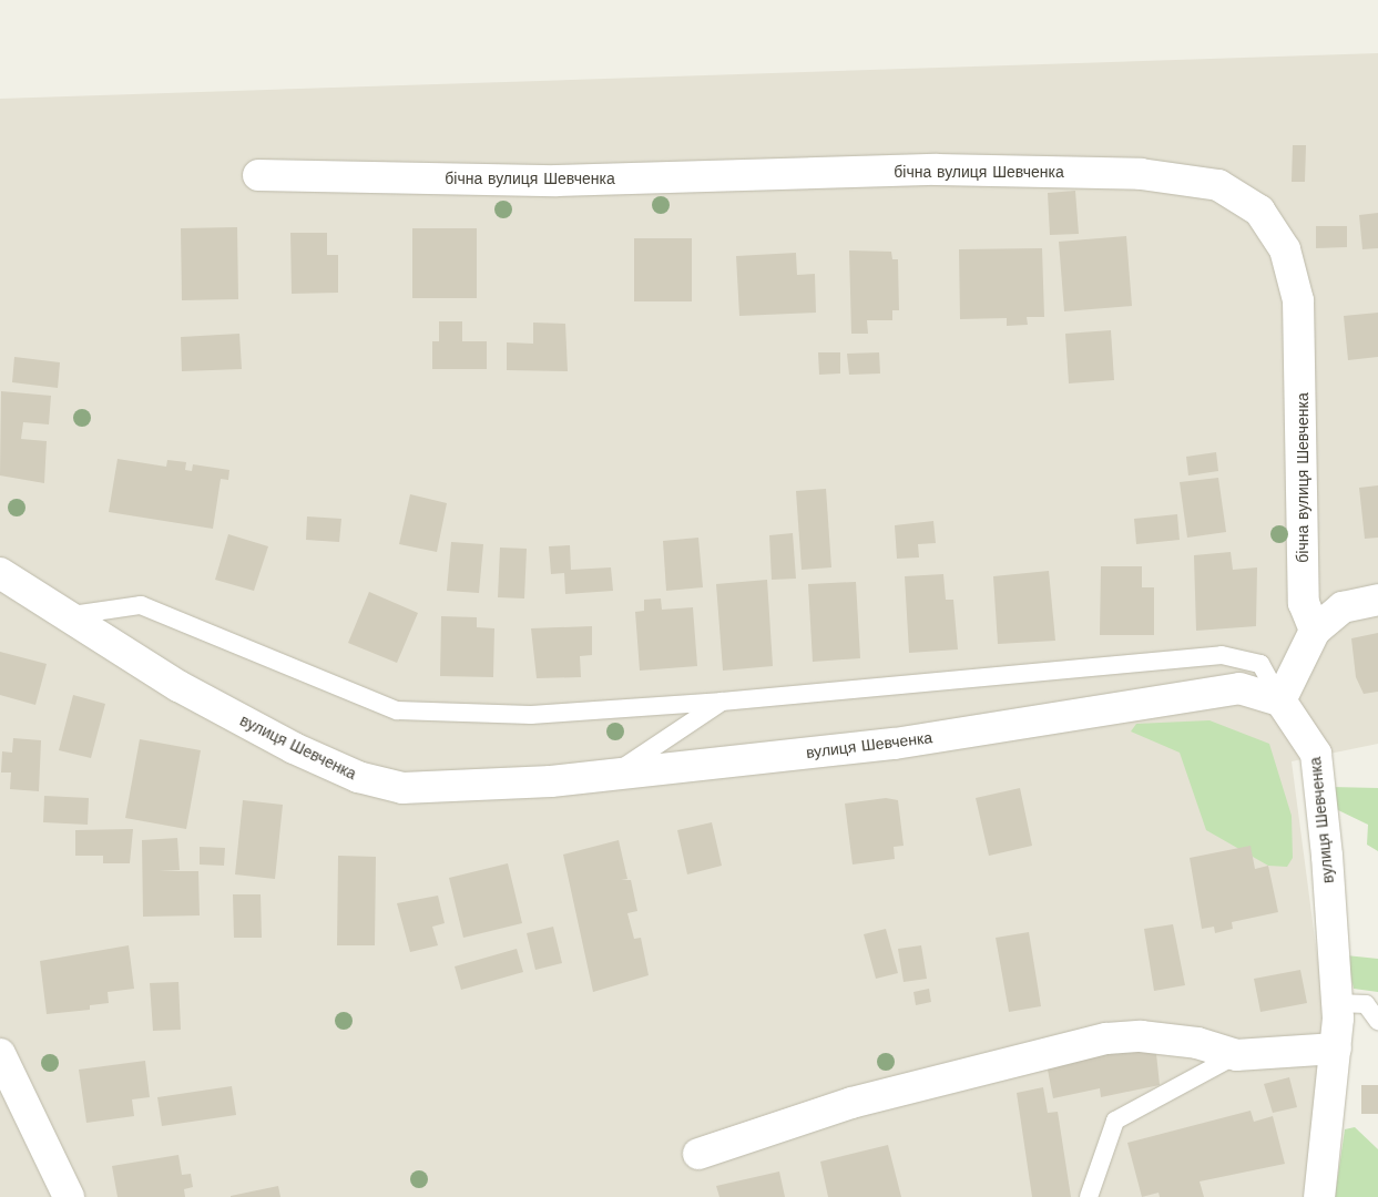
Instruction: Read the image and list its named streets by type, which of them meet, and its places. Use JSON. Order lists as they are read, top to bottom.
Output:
{
  "streets": {
    "street": ["бічна вулиця Шевченка", "вулиця Шевченка"]
  }
}
